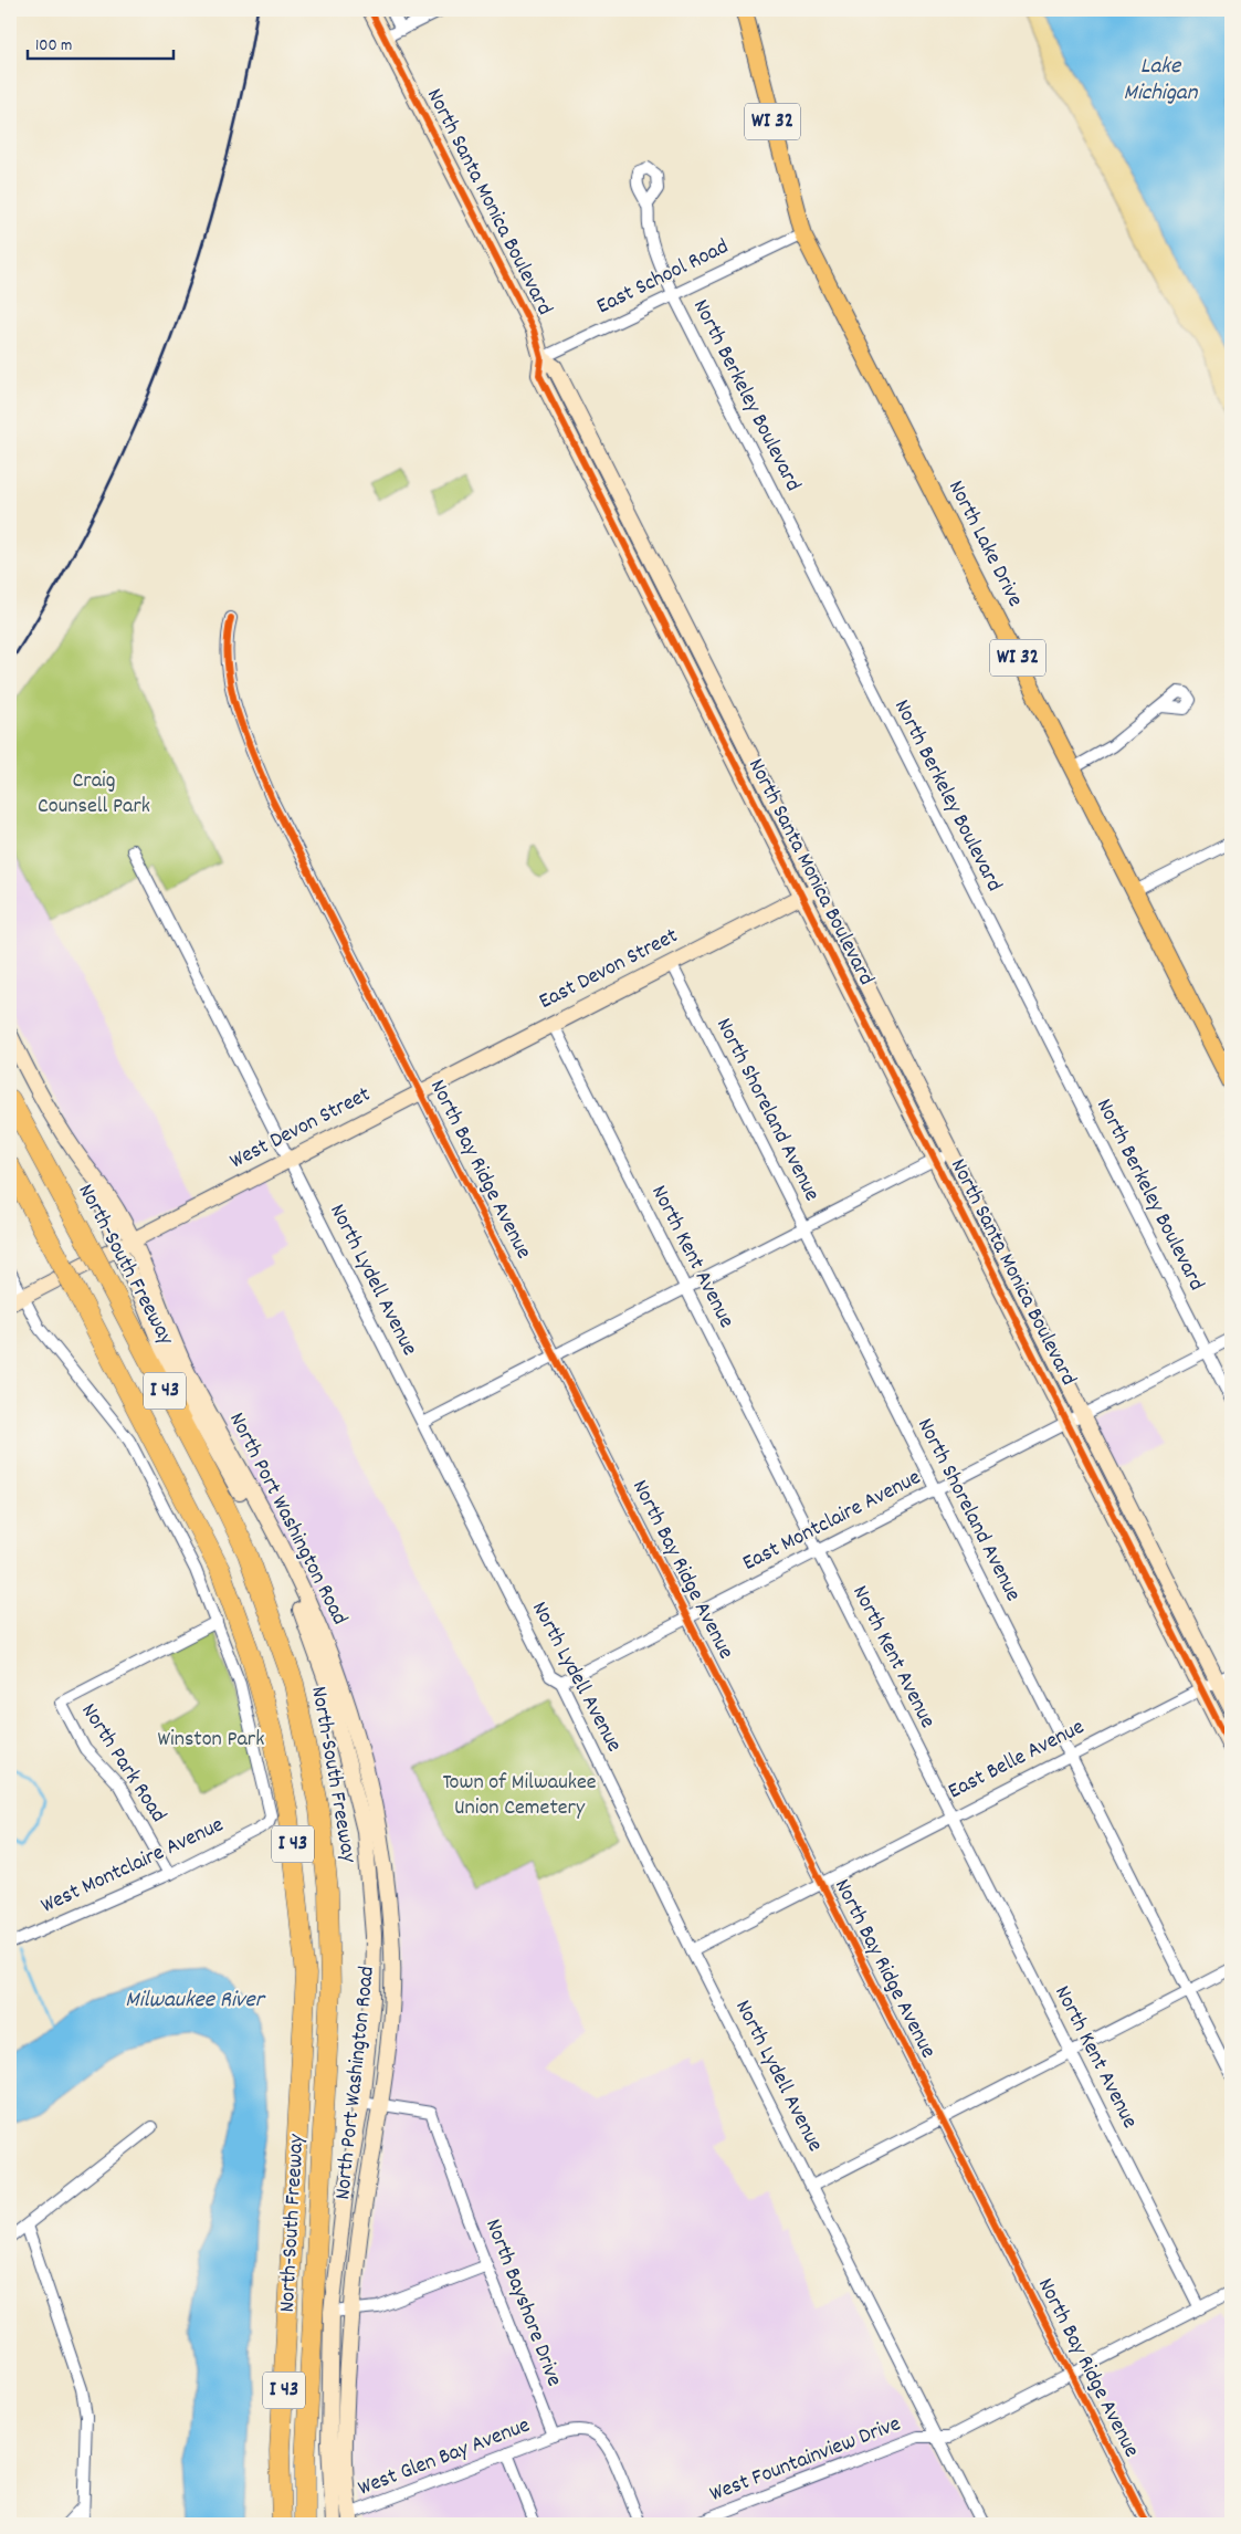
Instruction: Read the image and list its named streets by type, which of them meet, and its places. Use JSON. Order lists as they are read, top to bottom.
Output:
{
  "streets": {
    "highway": ["North-South Freeway", "I 43"],
    "main road": ["WI 32", "North Lake Drive"],
    "street": [
      "North Santa Monica Boulevard",
      "East School Road",
      "North Berkeley Boulevard",
      "East Devon Street",
      "North Shoreland Avenue",
      "West Devon Street",
      "North Bay Ridge Avenue",
      "North Kent Avenue",
      "North Lydell Avenue",
      "North Port Washington Road",
      "East Montclaire Avenue",
      "East Belle Avenue",
      "North Park Road",
      "West Montclaire Avenue",
      "North Bayshore Drive",
      "West Glen Bay Avenue",
      "West Fountainview Drive"
    ]
  },
  "crossings": [
    ["North Santa Monica Boulevard", "East School Road"],
    ["North Santa Monica Boulevard", "East Devon Street"],
    ["North Santa Monica Boulevard", "East Montclaire Avenue"],
    ["North Santa Monica Boulevard", "East Belle Avenue"],
    ["East School Road", "North Berkeley Boulevard"],
    ["East School Road", "North Lake Drive"],
    ["North Berkeley Boulevard", "East Montclaire Avenue"],
    ["East Devon Street", "North Shoreland Avenue"],
    ["East Devon Street", "West Devon Street"],
    ["East Devon Street", "North Bay Ridge Avenue"],
    ["East Devon Street", "North Kent Avenue"],
    ["North Shoreland Avenue", "East Montclaire Avenue"],
    ["North Shoreland Avenue", "East Belle Avenue"],
    ["West Devon Street", "North Bay Ridge Avenue"],
    ["West Devon Street", "North Lydell Avenue"],
    ["West Devon Street", "North Port Washington Road"],
    ["North Bay Ridge Avenue", "East Montclaire Avenue"],
    ["North Bay Ridge Avenue", "East Belle Avenue"],
    ["North Bay Ridge Avenue", "West Fountainview Drive"],
    ["North Kent Avenue", "East Montclaire Avenue"],
    ["North Kent Avenue", "East Belle Avenue"],
    ["North Kent Avenue", "West Fountainview Drive"],
    ["North Lydell Avenue", "East Belle Avenue"],
    ["North Lydell Avenue", "West Fountainview Drive"],
    ["North Port Washington Road", "North Bayshore Drive"],
    ["North Port Washington Road", "West Glen Bay Avenue"],
    ["North Park Road", "West Montclaire Avenue"],
    ["North Bayshore Drive", "West Glen Bay Avenue"]
  ],
  "water": ["Lake Michigan", "Milwaukee River"],
  "parks": ["Craig Counsell Park", "Winston Park", "Town of Milwaukee Union Cemetery"],
  "scale_bar": "100 m"
}
